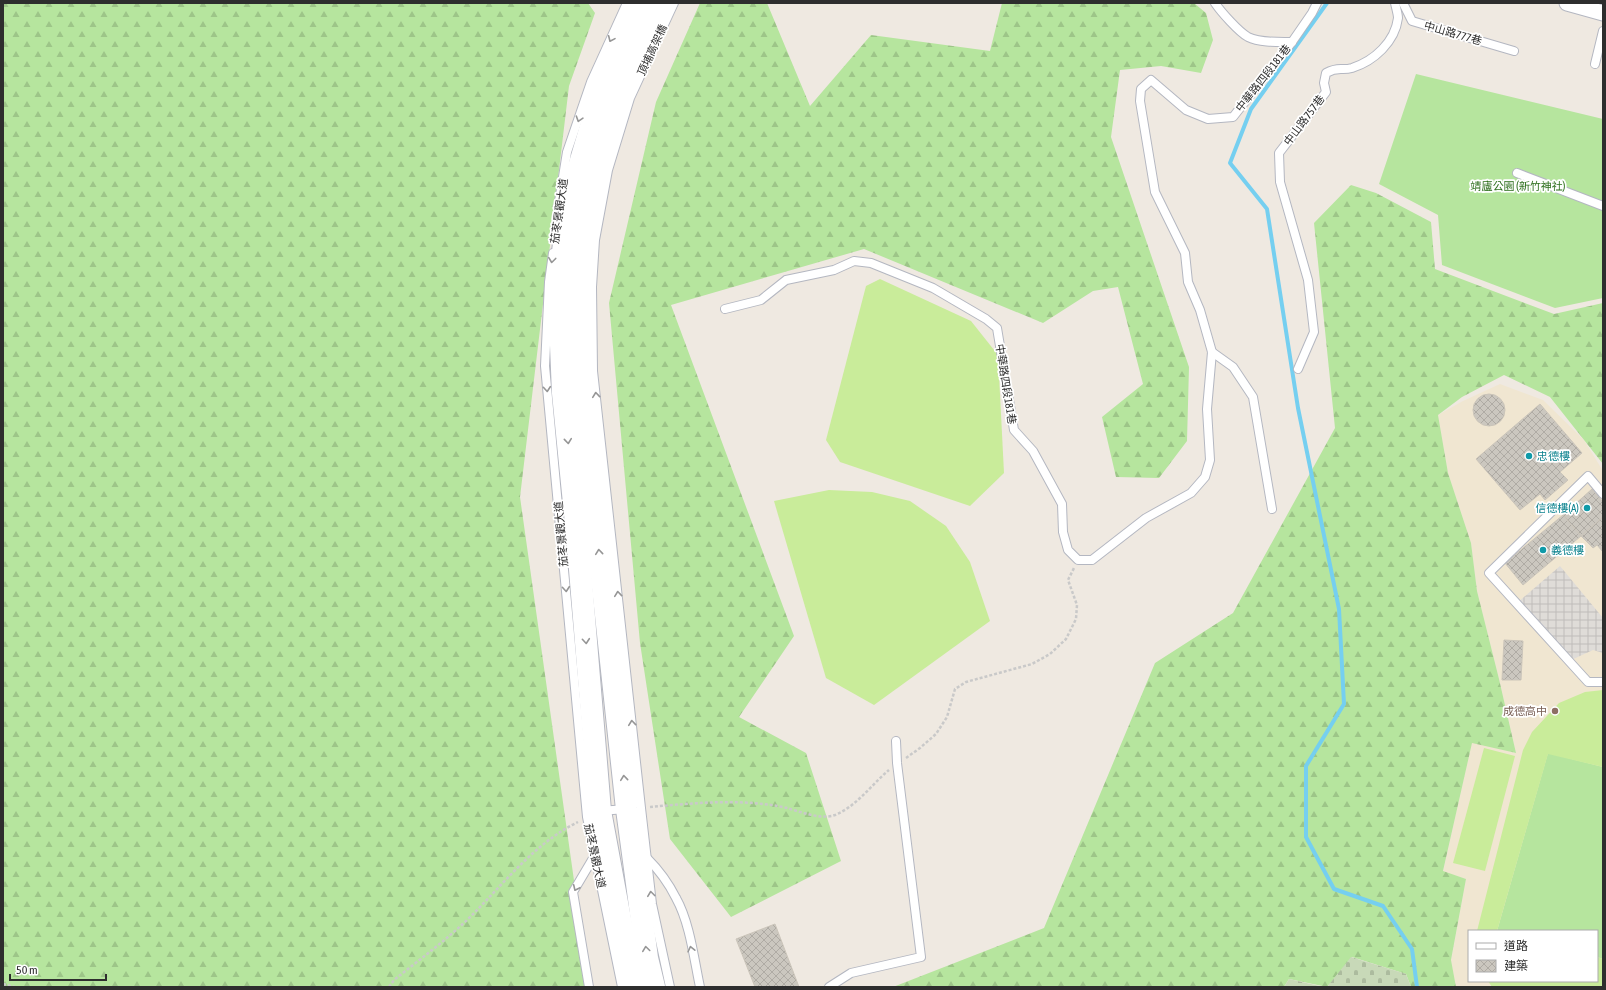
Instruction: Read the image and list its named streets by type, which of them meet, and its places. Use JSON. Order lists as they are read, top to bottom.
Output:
{
  "streets": {
    "street": ["頂埔高架橋", "茄苳景觀大道"],
    "lane": ["中山路777巷", "中華路四段181巷", "中山路757巷"]
  },
  "crossings": [
    ["頂埔高架橋", "茄苳景觀大道"]
  ],
  "one_way": ["茄苳景觀大道"],
  "parks": ["靖廬公園 (新竹神社)"],
  "places": [
    "忠德樓",
    "信德樓(A)",
    "義德樓",
    "成德高中"
  ],
  "legend": ["道路", "建築"],
  "scale_bar": "50 m"
}
